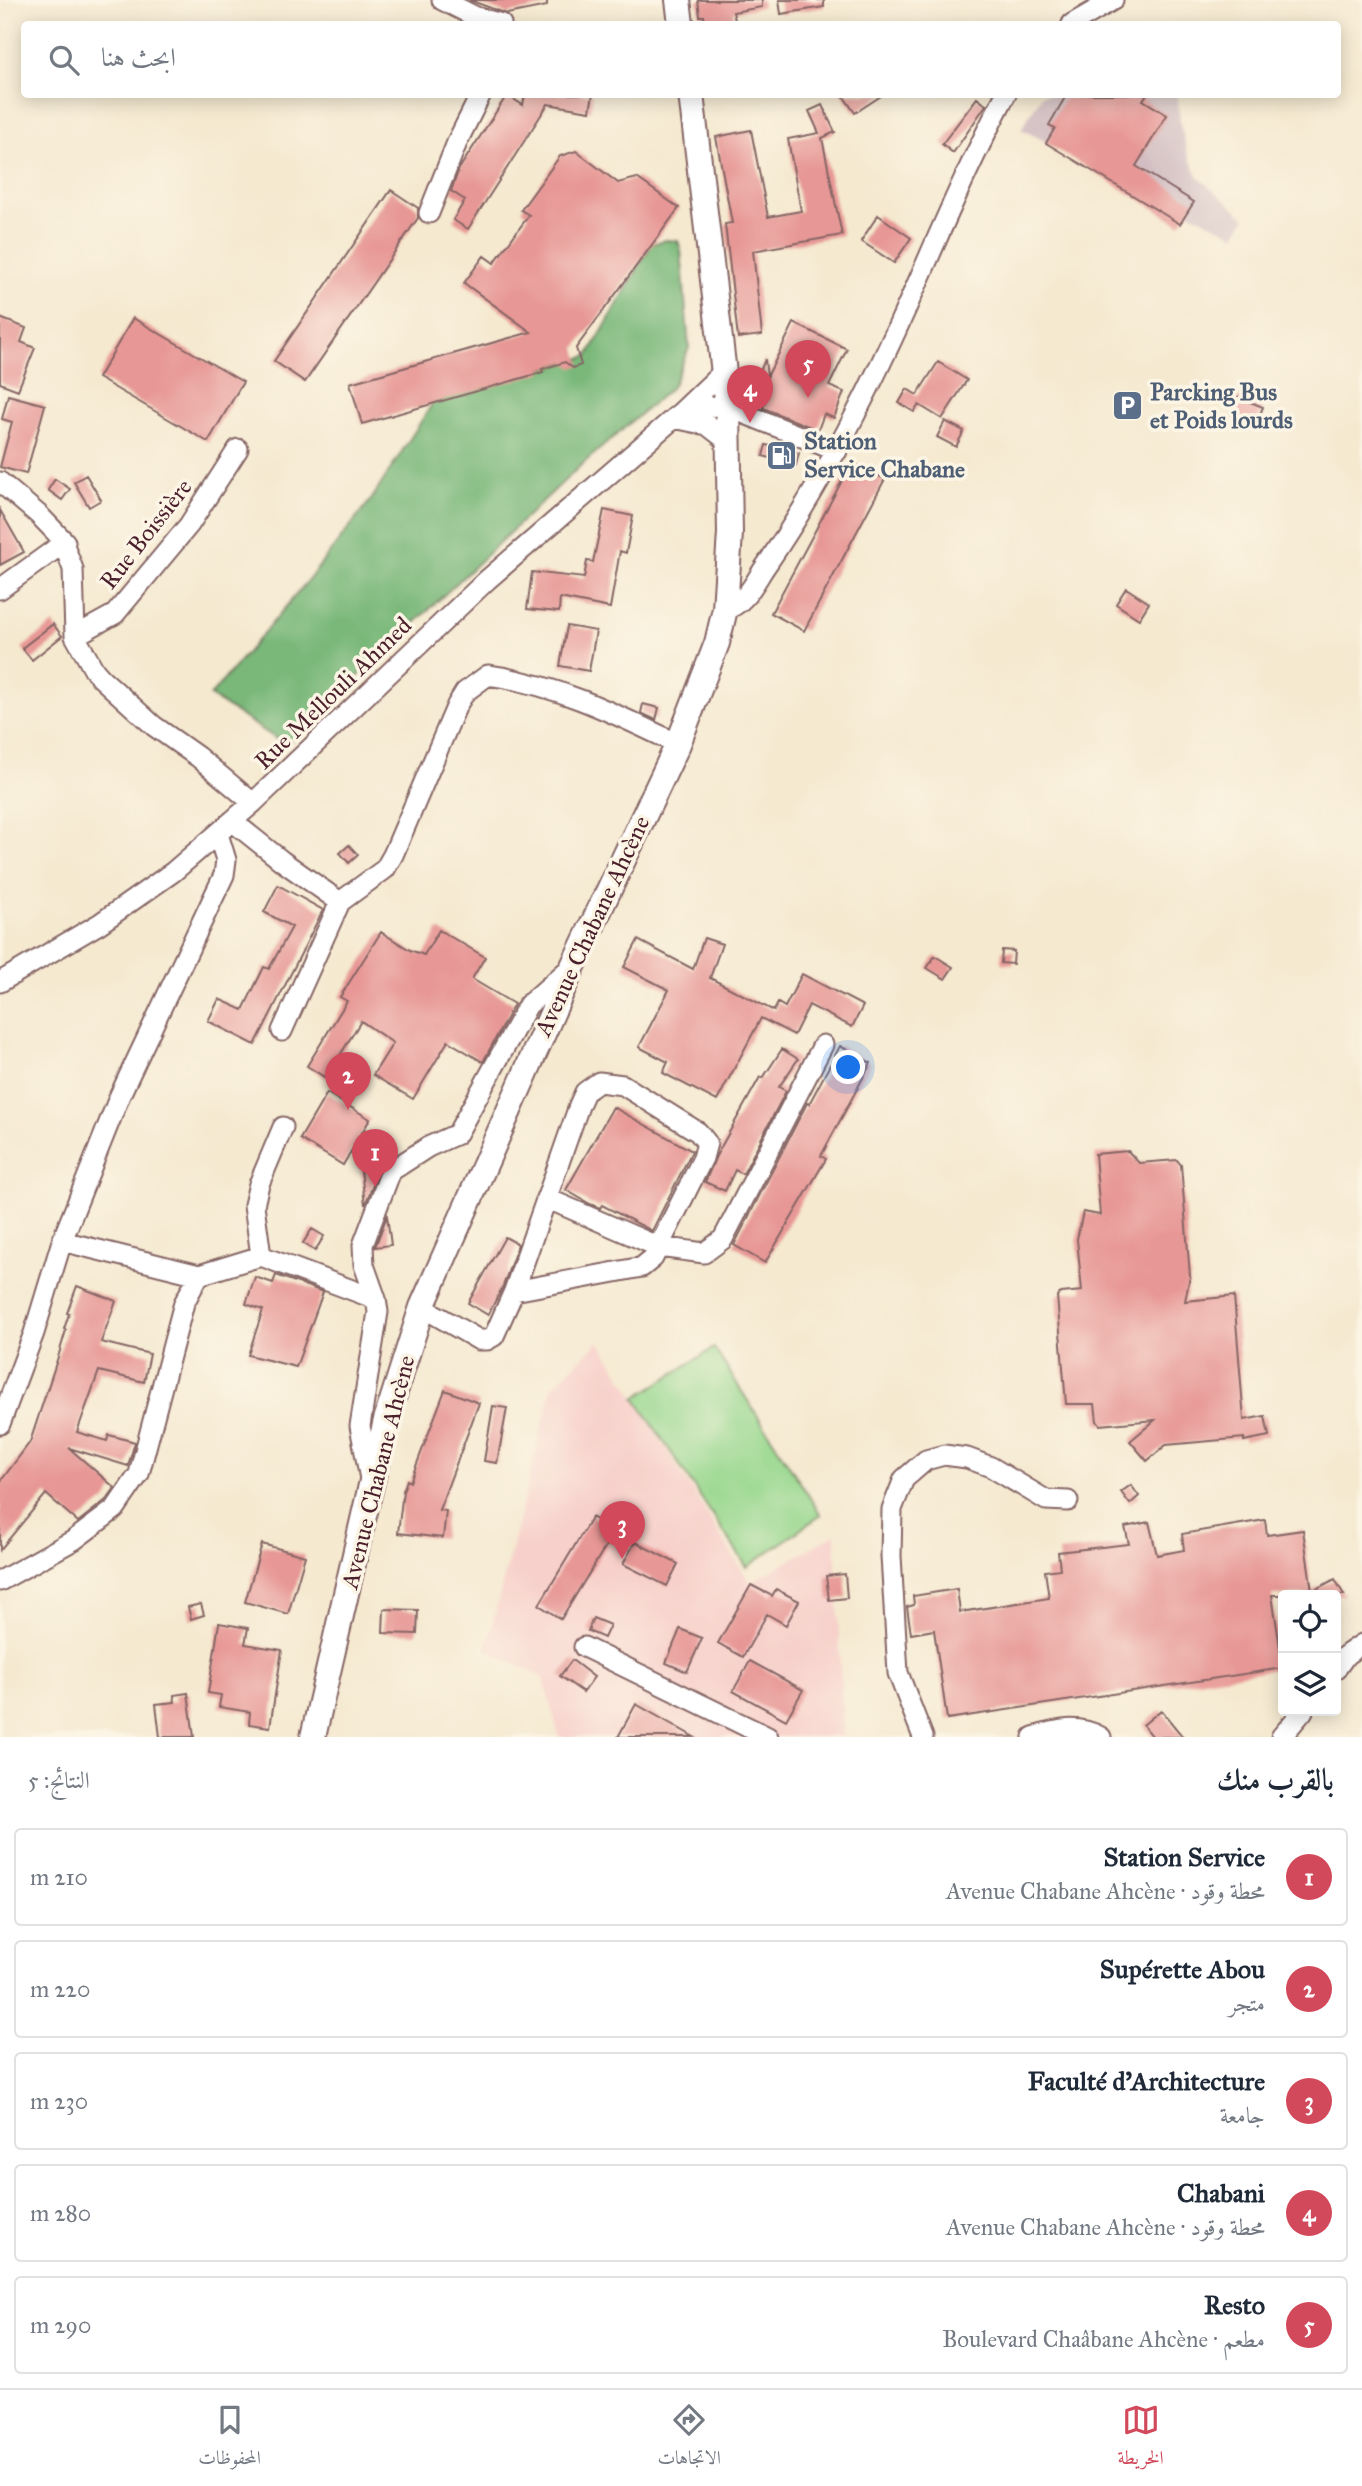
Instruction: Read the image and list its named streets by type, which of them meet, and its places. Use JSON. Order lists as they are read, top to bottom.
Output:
{
  "streets": {
    "main road": ["Avenue Chabane Ahcène"],
    "street": ["Rue Boissière", "Rue Mellouli Ahmed"]
  },
  "crossings": [
    ["Rue Mellouli Ahmed", "Avenue Chabane Ahcène"]
  ],
  "places": {
    "parking": ["Parcking Bus et Poids lourds"],
    "fuel station": ["Station Service Chabane"]
  },
  "page": {
    "search": "ابحث هنا",
    "pins": [
      "5",
      "4",
      "2",
      "1",
      "3"
    ],
    "heading": ["بالقرب منك", "النتائج: 5"],
    "list": [
      {
        "mark": "1",
        "name": "Station Service",
        "note": "محطة وقود · Avenue Chabane Ahcène",
        "value": "210 m"
      },
      {
        "mark": "2",
        "name": "Supérette Abou",
        "note": "متجر",
        "value": "220 m"
      },
      {
        "mark": "3",
        "name": "Faculté d'Architecture",
        "note": "جامعة",
        "value": "230 m"
      },
      {
        "mark": "4",
        "name": "Chabani",
        "note": "محطة وقود · Avenue Chabane Ahcène",
        "value": "280 m"
      },
      {
        "mark": "5",
        "name": "Resto",
        "note": "مطعم · Boulevard Chaâbane Ahcène",
        "value": "290 m"
      }
    ],
    "nav": ["الخريطة", "الاتجاهات", "المحفوظات"]
  }
}
